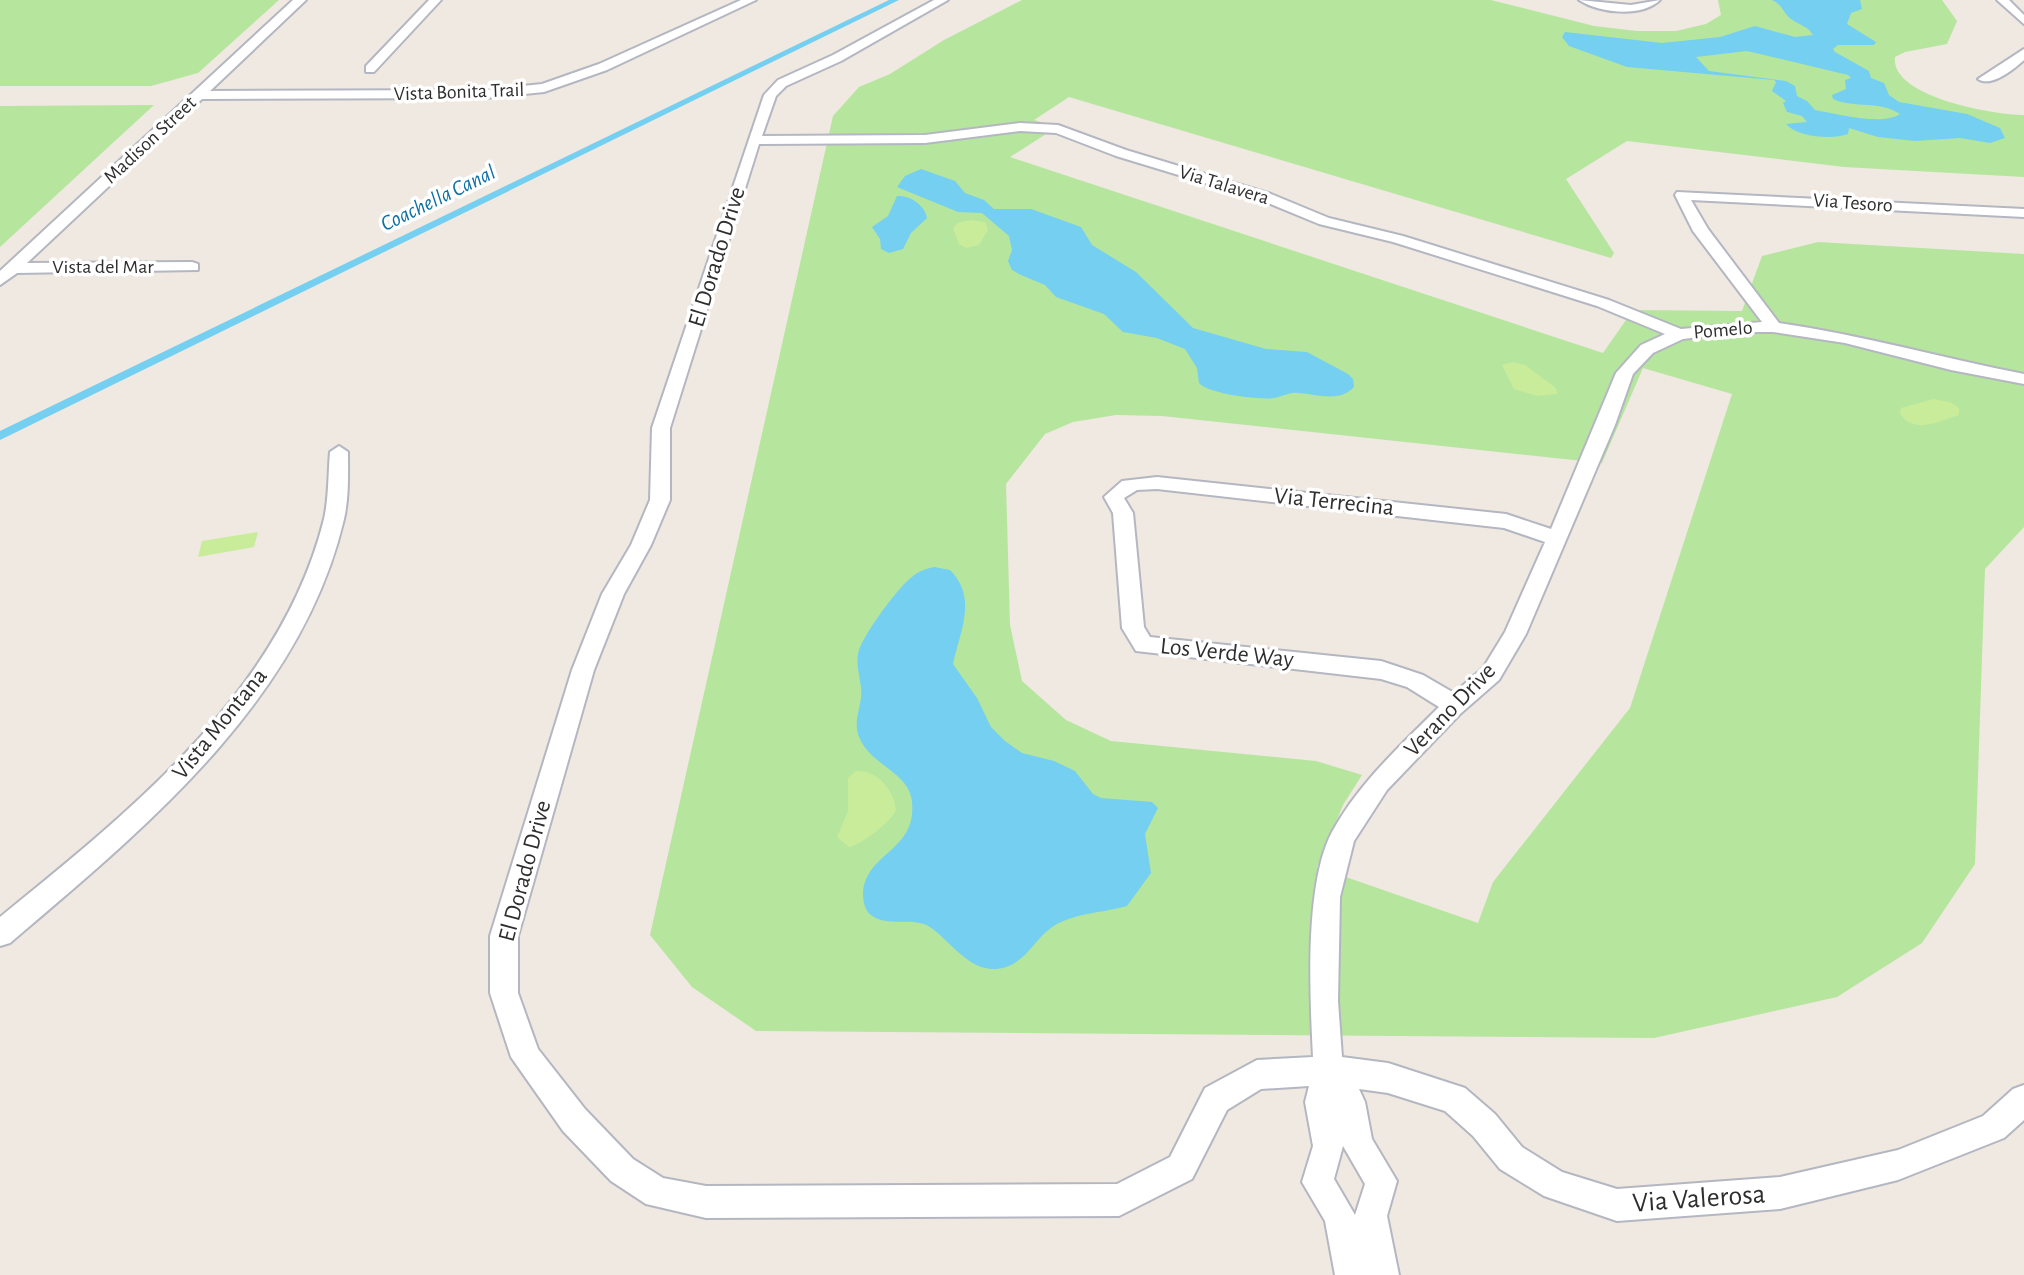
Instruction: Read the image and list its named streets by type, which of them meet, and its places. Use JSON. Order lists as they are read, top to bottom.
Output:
{
  "streets": {
    "street": [
      "Vista Bonita Trail",
      "Madison Street",
      "Via Talavera",
      "Via Tesoro",
      "El Dorado Drive",
      "Vista del Mar",
      "Pomelo",
      "Via Terrecina",
      "Los Verde Way",
      "Verano Drive",
      "Vista Montana",
      "Via Valerosa"
    ]
  },
  "crossings": [
    ["Vista Bonita Trail", "Madison Street"],
    ["Madison Street", "Vista del Mar"],
    ["Via Talavera", "El Dorado Drive"],
    ["Via Talavera", "Pomelo"],
    ["Via Talavera", "Verano Drive"],
    ["Via Tesoro", "Pomelo"],
    ["El Dorado Drive", "Verano Drive"],
    ["El Dorado Drive", "Via Valerosa"],
    ["Pomelo", "Verano Drive"],
    ["Via Terrecina", "Los Verde Way"],
    ["Via Terrecina", "Verano Drive"],
    ["Los Verde Way", "Verano Drive"],
    ["Verano Drive", "Via Valerosa"]
  ],
  "water": ["Coachella Canal"]
}
